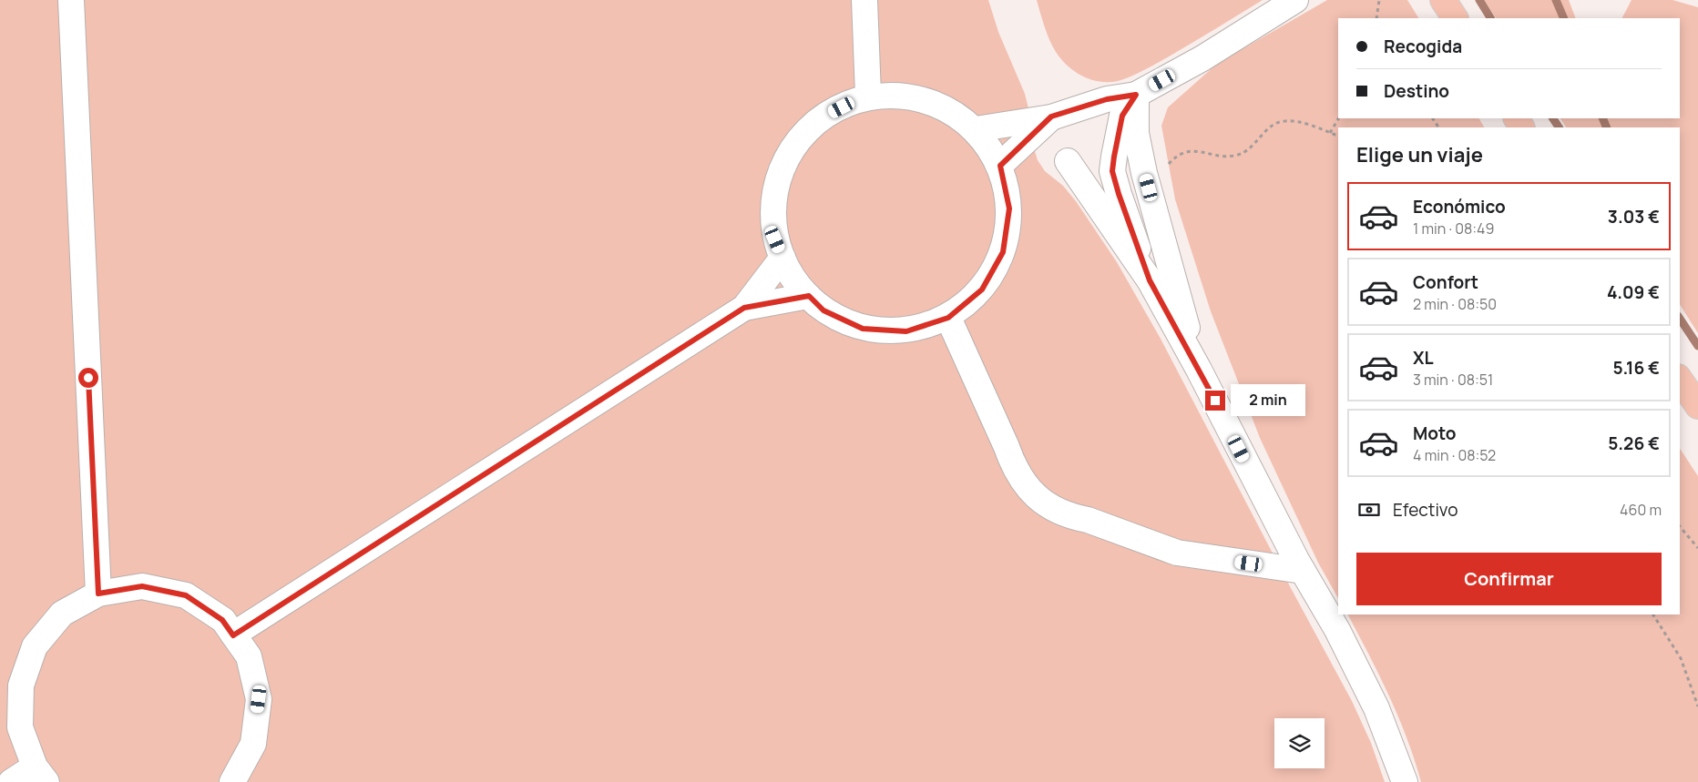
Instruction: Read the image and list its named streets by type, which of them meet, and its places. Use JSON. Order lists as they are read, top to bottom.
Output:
{
  "page": {
    "banner": ["Recogida", "Destino"],
    "heading": "Elige un viaje",
    "list": [
      {
        "name": "Económico",
        "note": "1 min · 08:49",
        "value": "3.03 €"
      },
      {
        "name": "Confort",
        "note": "2 min · 08:50",
        "value": "4.09 €"
      },
      {
        "name": "XL",
        "note": "3 min · 08:51",
        "value": "5.16 €"
      },
      {
        "name": "Moto",
        "note": "4 min · 08:52",
        "value": "5.26 €"
      }
    ],
    "bubble": "2 min",
    "pay": ["Efectivo", "460 m"],
    "buttons": "Confirmar"
  }
}
